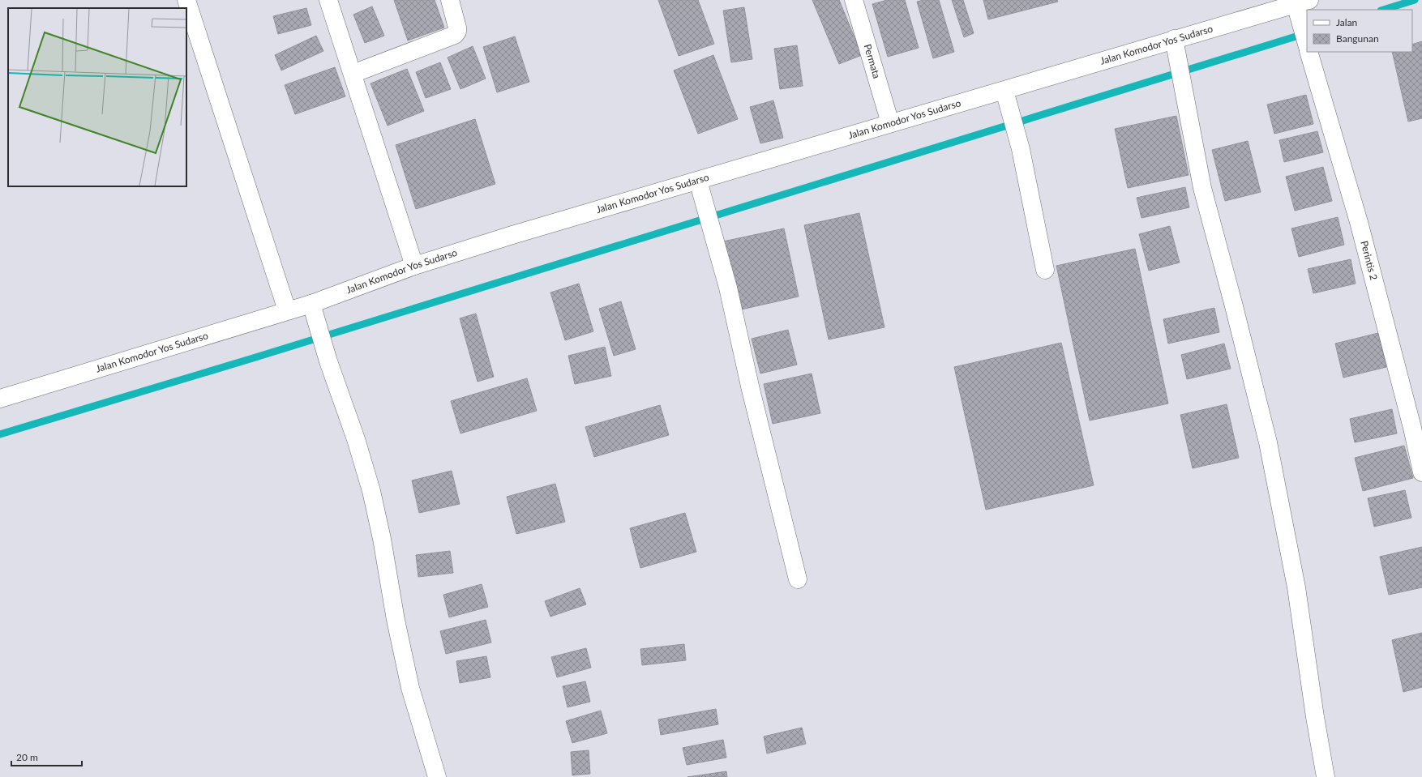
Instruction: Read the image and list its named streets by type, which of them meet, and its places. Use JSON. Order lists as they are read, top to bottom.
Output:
{
  "streets": {
    "street": ["Jalan Komodor Yos Sudarso", "Permata", "Perintis 2"]
  },
  "crossings": [
    ["Jalan Komodor Yos Sudarso", "Permata"]
  ],
  "legend": ["Jalan", "Bangunan"],
  "scale_bar": "20 m"
}
